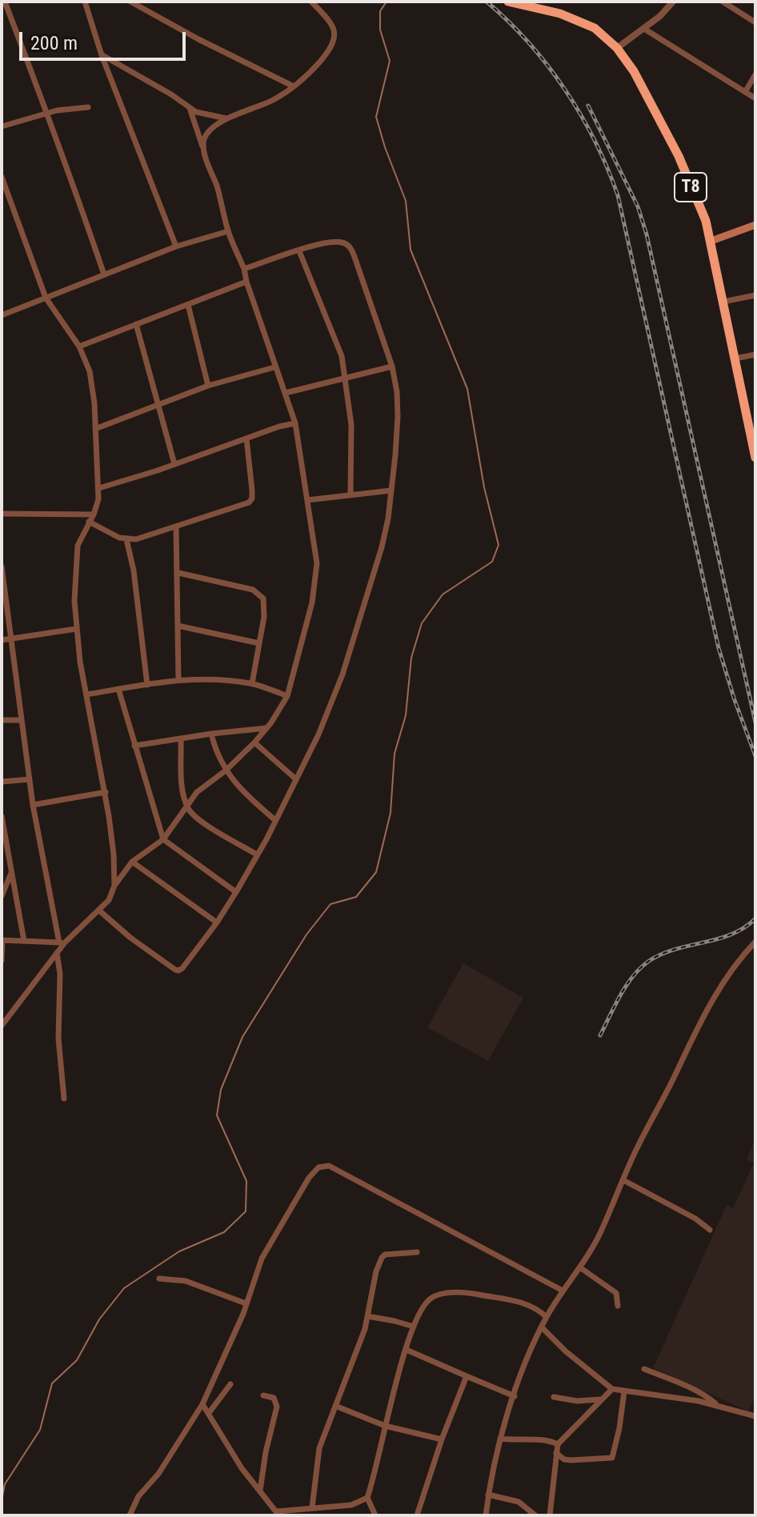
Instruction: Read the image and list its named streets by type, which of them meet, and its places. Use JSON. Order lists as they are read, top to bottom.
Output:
{
  "streets": {
    "highway": ["T8"]
  },
  "scale_bar": "200 m"
}
